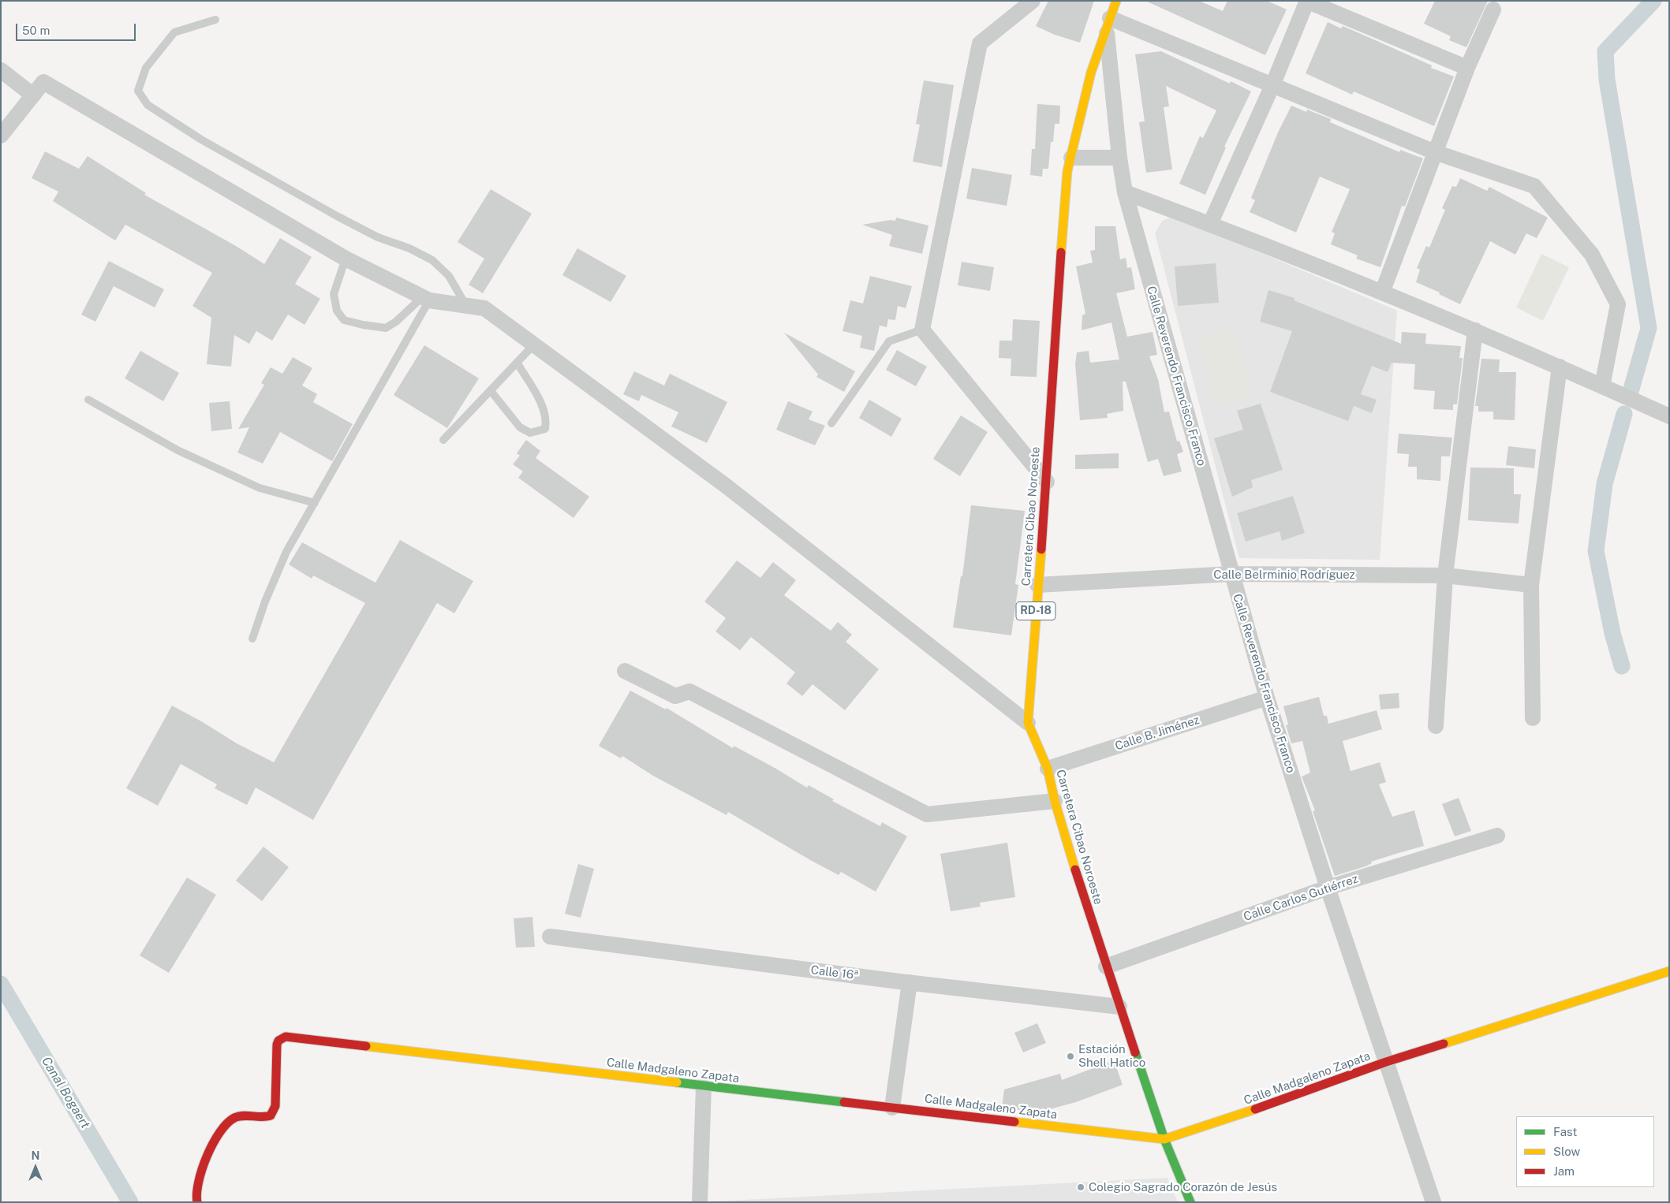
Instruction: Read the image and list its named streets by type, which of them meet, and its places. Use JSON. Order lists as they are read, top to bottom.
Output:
{
  "streets": {
    "street": [
      "Calle Reverendo Francisco Franco",
      "Carretera Cibao Noroeste",
      "Calle Belrminio Rodríguez",
      "RD-18",
      "Calle B. Jiménez",
      "Calle Carlos Gutiérrez",
      "Calle 16ª",
      "Calle Madgaleno Zapata"
    ]
  },
  "crossings": [
    ["Calle Reverendo Francisco Franco", "Carretera Cibao Noroeste"],
    ["Calle Reverendo Francisco Franco", "Calle Belrminio Rodríguez"],
    ["Calle Reverendo Francisco Franco", "Calle B. Jiménez"],
    ["Calle Reverendo Francisco Franco", "Calle Carlos Gutiérrez"],
    ["Calle Reverendo Francisco Franco", "Calle Madgaleno Zapata"],
    ["Carretera Cibao Noroeste", "Calle Belrminio Rodríguez"],
    ["Carretera Cibao Noroeste", "Calle B. Jiménez"],
    ["Carretera Cibao Noroeste", "Calle Carlos Gutiérrez"],
    ["Carretera Cibao Noroeste", "Calle 16ª"],
    ["Carretera Cibao Noroeste", "Calle Madgaleno Zapata"]
  ],
  "water": ["Canal Bogaert"],
  "places": ["Estación Shell Hatico", "Colegio Sagrado Corazón de Jesús"],
  "legend": ["Fast", "Slow", "Jam"],
  "scale_bar": "50 m",
  "north": "top"
}
